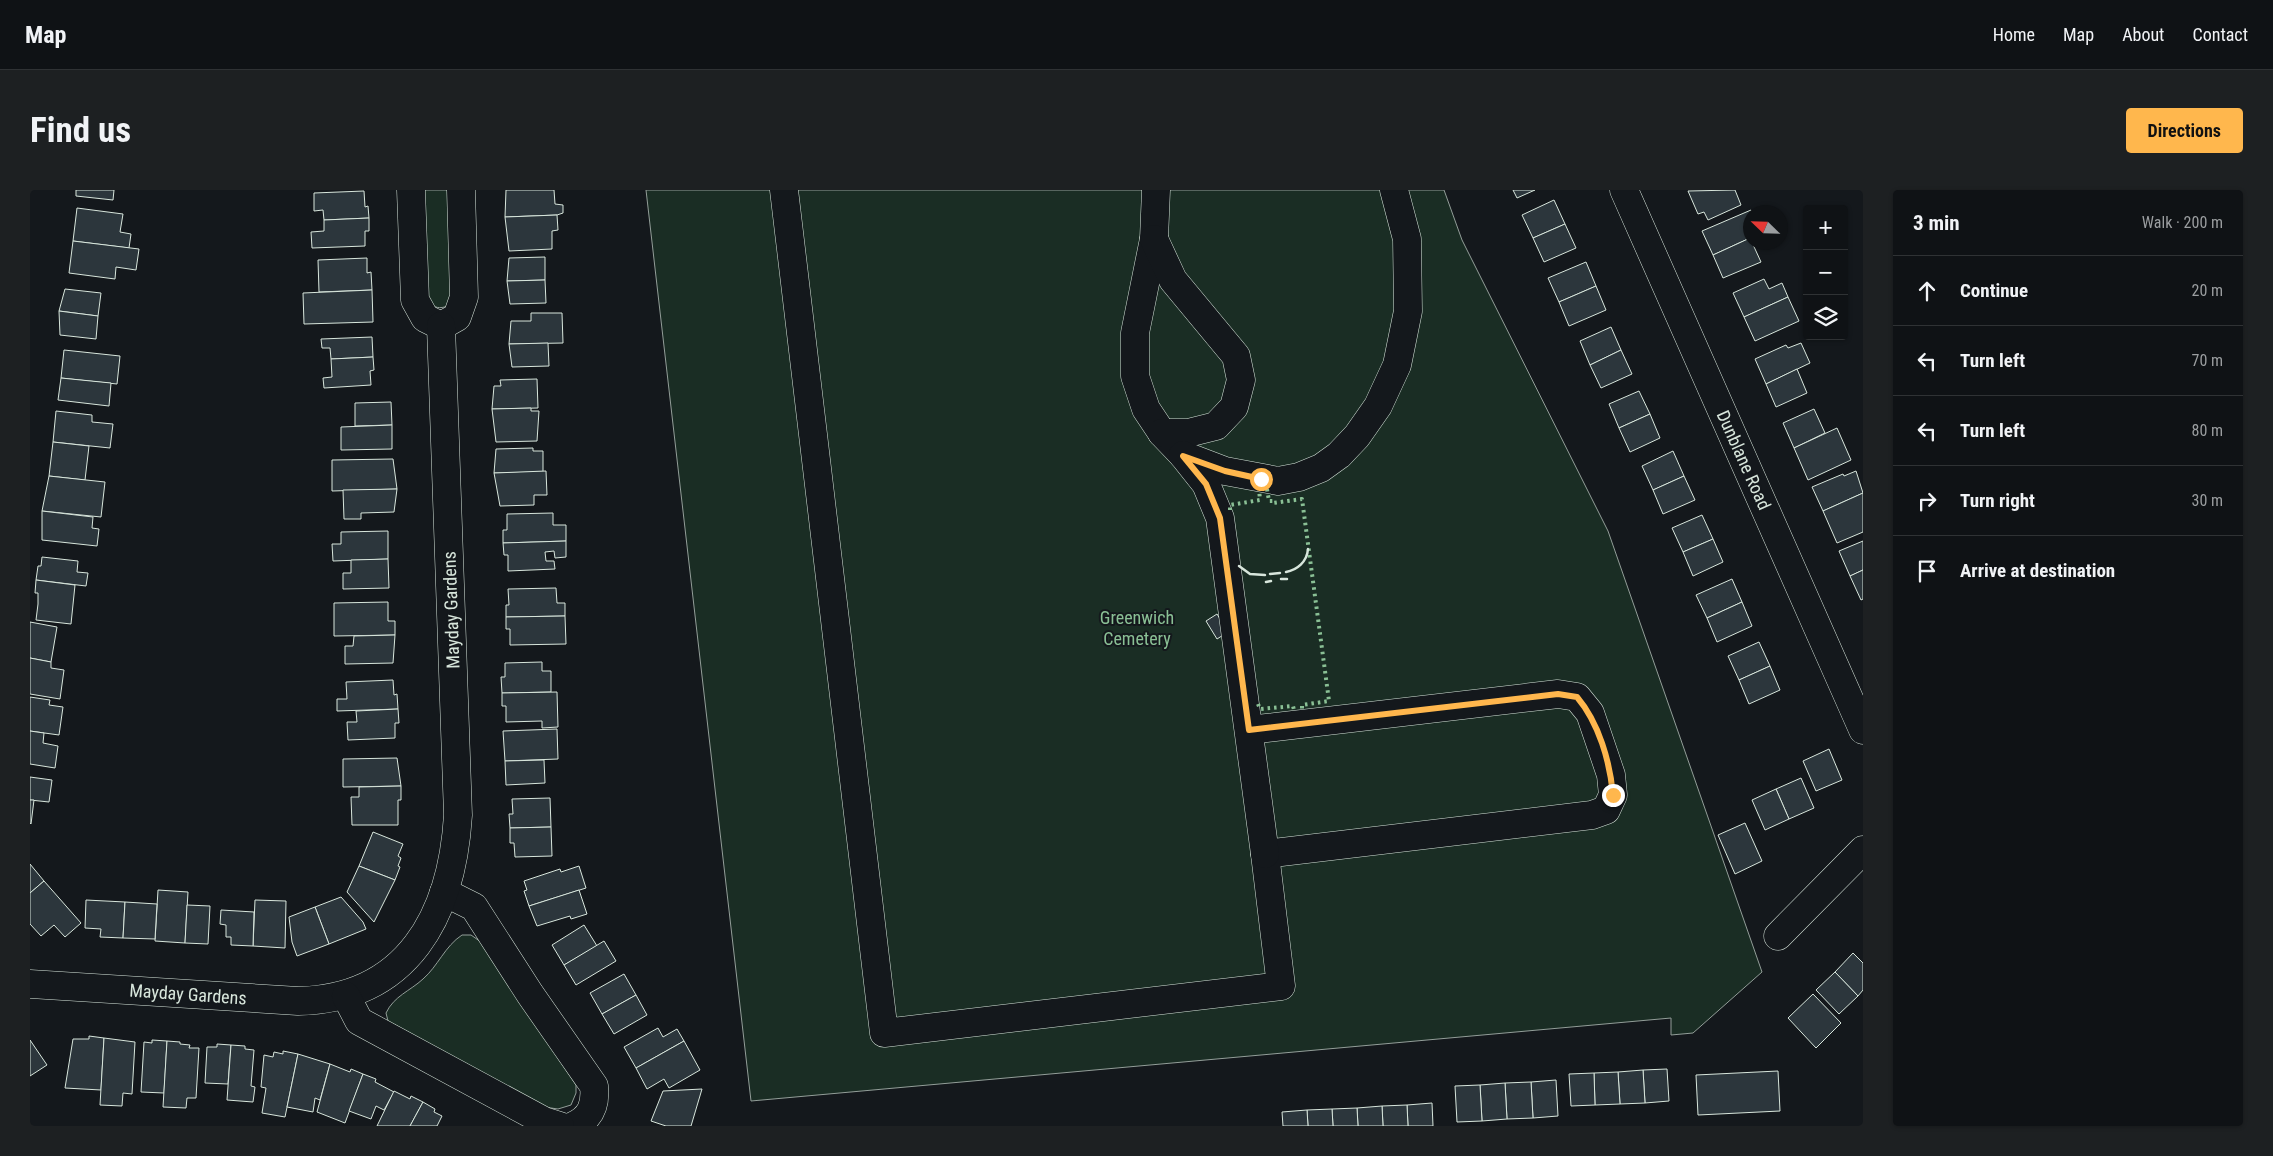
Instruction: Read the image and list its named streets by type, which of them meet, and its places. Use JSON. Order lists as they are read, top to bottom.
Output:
{
  "streets": {
    "street": ["Dunblane Road", "Mayday Gardens"]
  },
  "parks": ["Greenwich Cemetery"],
  "north": "top left",
  "page": {
    "header": "Map",
    "nav": [
      "Home",
      "Map",
      "About",
      "Contact"
    ],
    "buttons": "Directions",
    "title": "Find us",
    "heading": ["3 min", "Walk · 200 m"],
    "map_buttons": ["+", "−"],
    "list": [
      ["Continue", "20 m"],
      ["Turn left", "70 m"],
      ["Turn left", "80 m"],
      ["Turn right", "30 m"],
      "Arrive at destination"
    ]
  }
}
